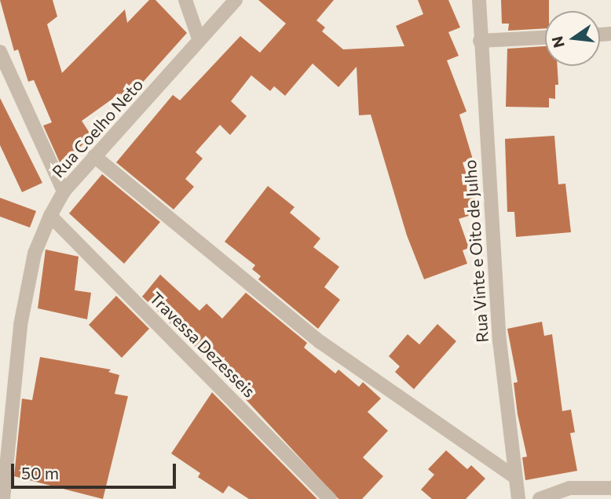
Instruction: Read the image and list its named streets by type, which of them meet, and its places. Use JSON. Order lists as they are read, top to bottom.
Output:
{
  "streets": {
    "street": ["Rua Coelho Neto", "Rua Vinte e Oito de Julho", "Travessa Dezesseis"]
  },
  "crossings": [
    ["Rua Coelho Neto", "Travessa Dezesseis"]
  ],
  "scale_bar": "50 m",
  "north": "left"
}
